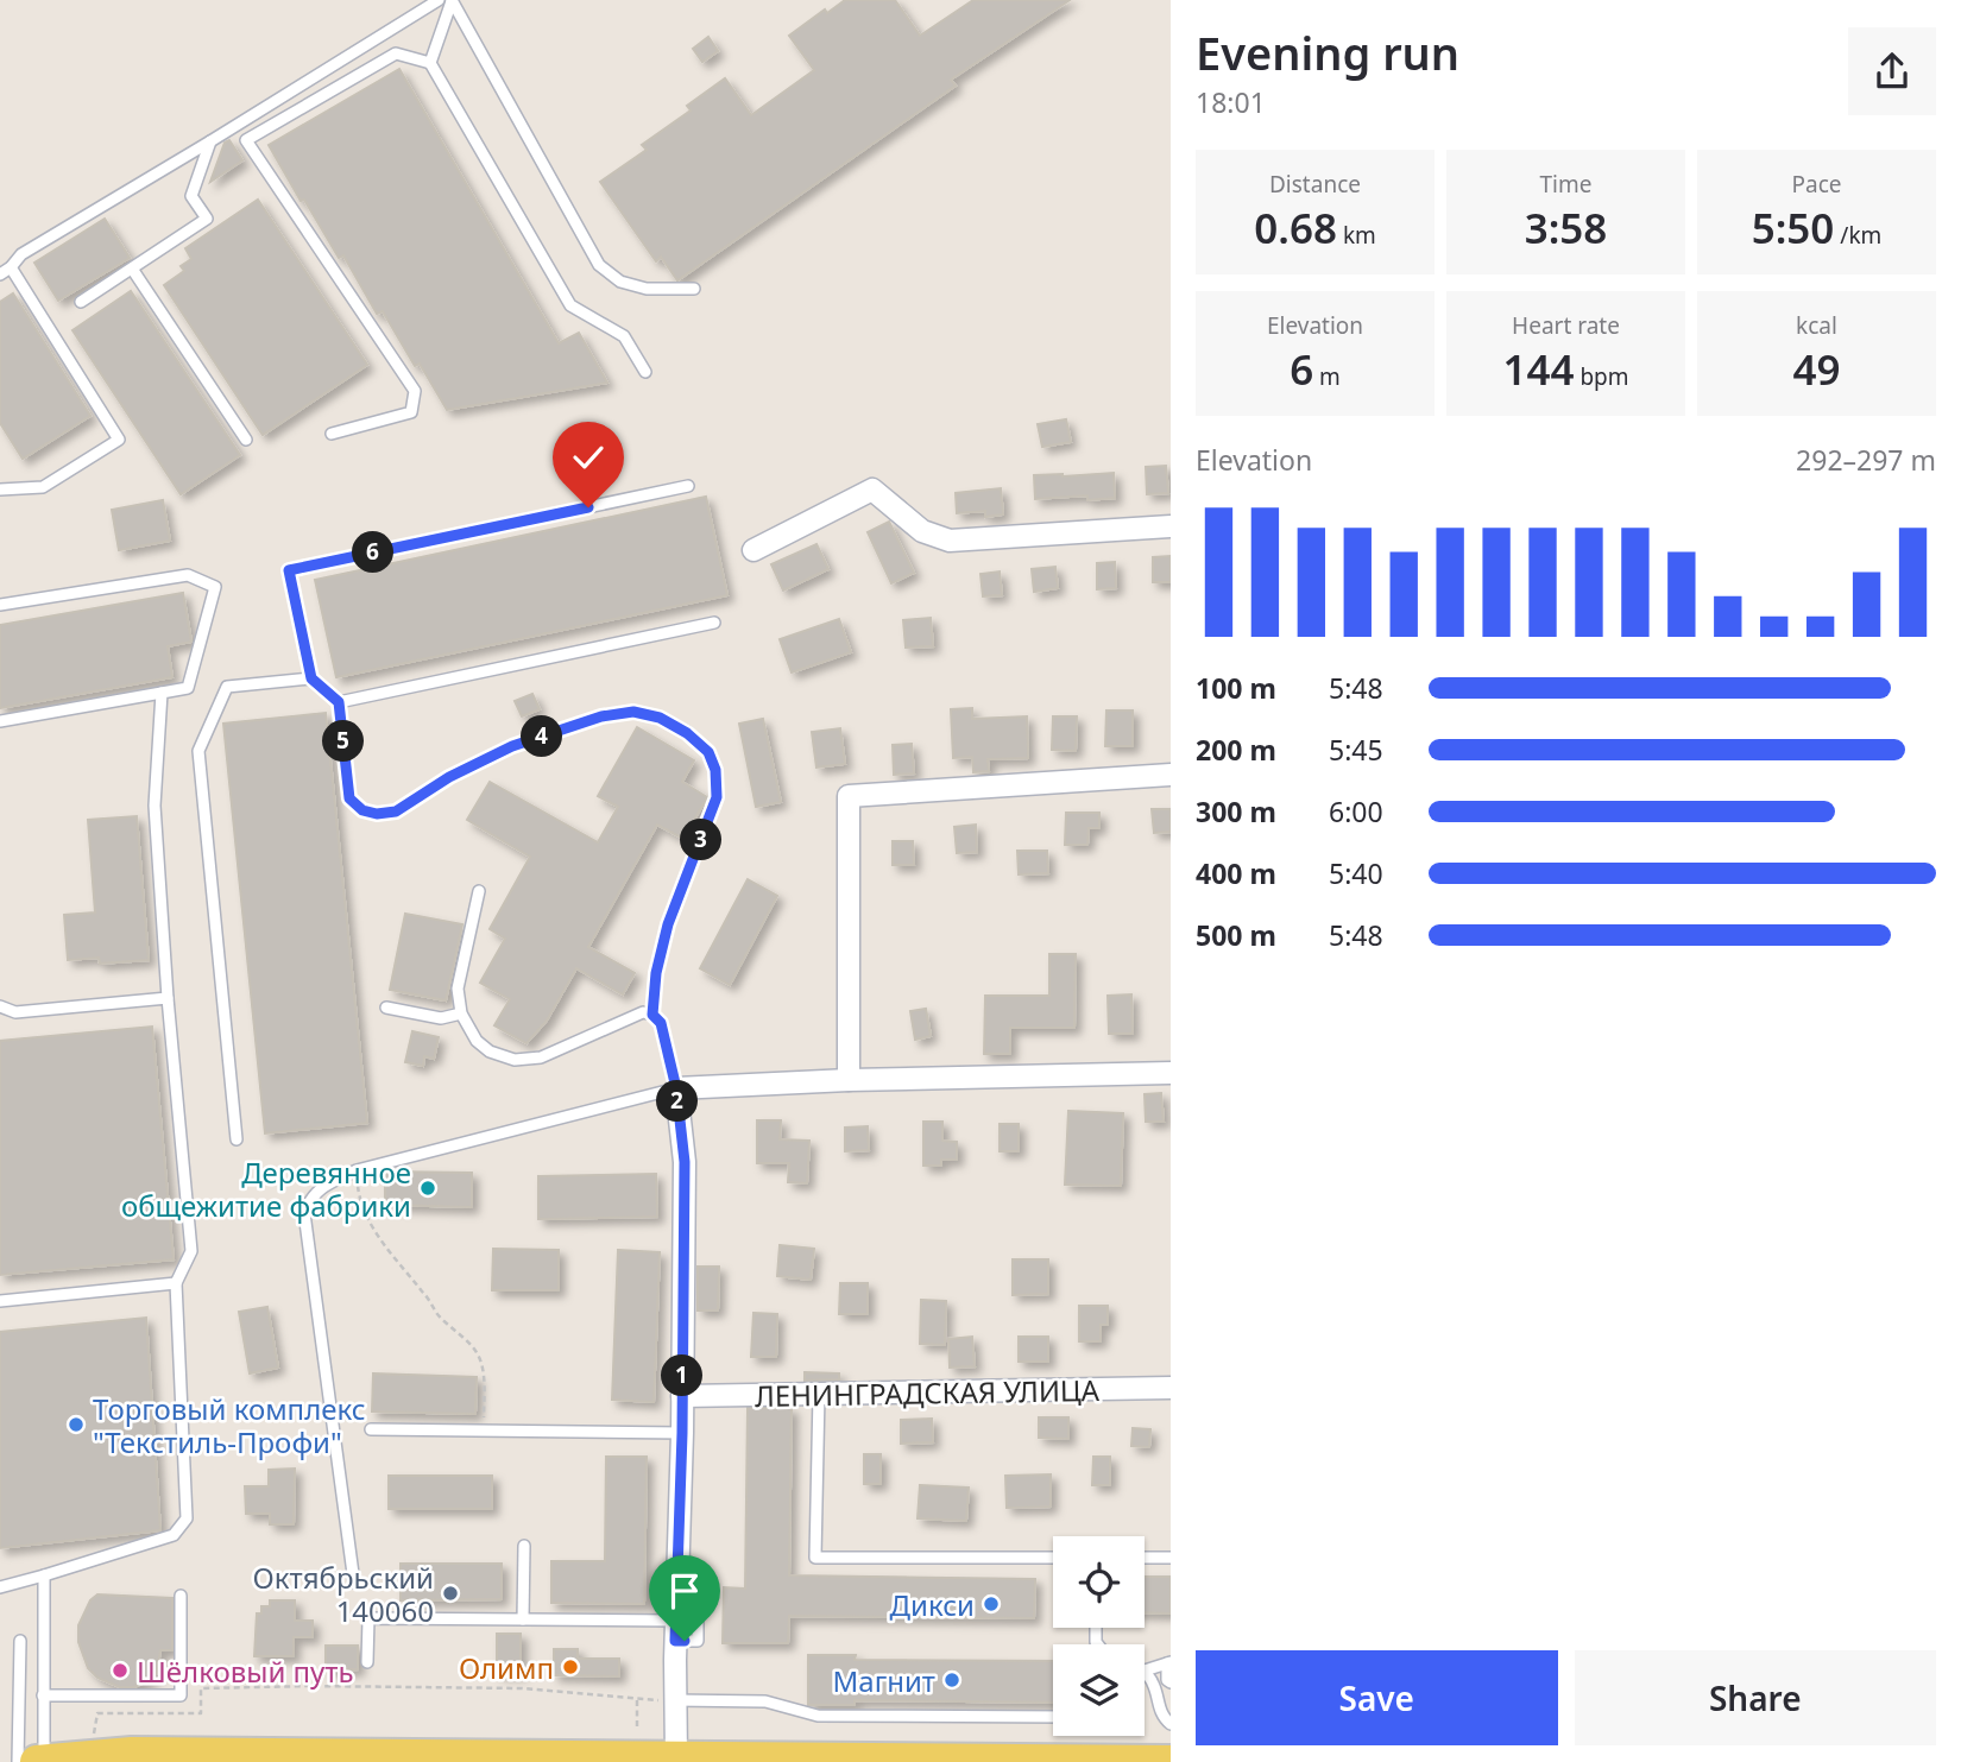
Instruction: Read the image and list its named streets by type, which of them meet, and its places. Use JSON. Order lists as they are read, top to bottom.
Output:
{
  "streets": {
    "street": ["ЛЕНИНГРАДСКАЯ УЛИЦА"]
  },
  "places": [
    "Деревянное общежитие фабрики",
    "Торговый комплекс \"Текстиль-Профи\"",
    "Октябрьский 140060",
    "Дикси",
    "Олимп",
    "Шёлковый путь",
    "Магнит"
  ],
  "page": {
    "heading": ["Evening run", "18:01"],
    "stats": [
      ["Distance", "0.68 km"],
      ["Time", "3:58"],
      ["Pace", "5:50 /km"],
      ["Elevation", "6 m"],
      ["Heart rate", "144 bpm"],
      ["kcal", "49"]
    ],
    "chart": ["Elevation", "292–297 m"],
    "pins": [
      "6",
      "4",
      "5",
      "3",
      "2",
      "1"
    ],
    "list": [
      {
        "name": "100 m",
        "note": "5:48"
      },
      {
        "name": "200 m",
        "note": "5:45"
      },
      {
        "name": "300 m",
        "note": "6:00"
      },
      {
        "name": "400 m",
        "note": "5:40"
      },
      {
        "name": "500 m",
        "note": "5:48"
      }
    ],
    "buttons": ["Save", "Share"]
  }
}
